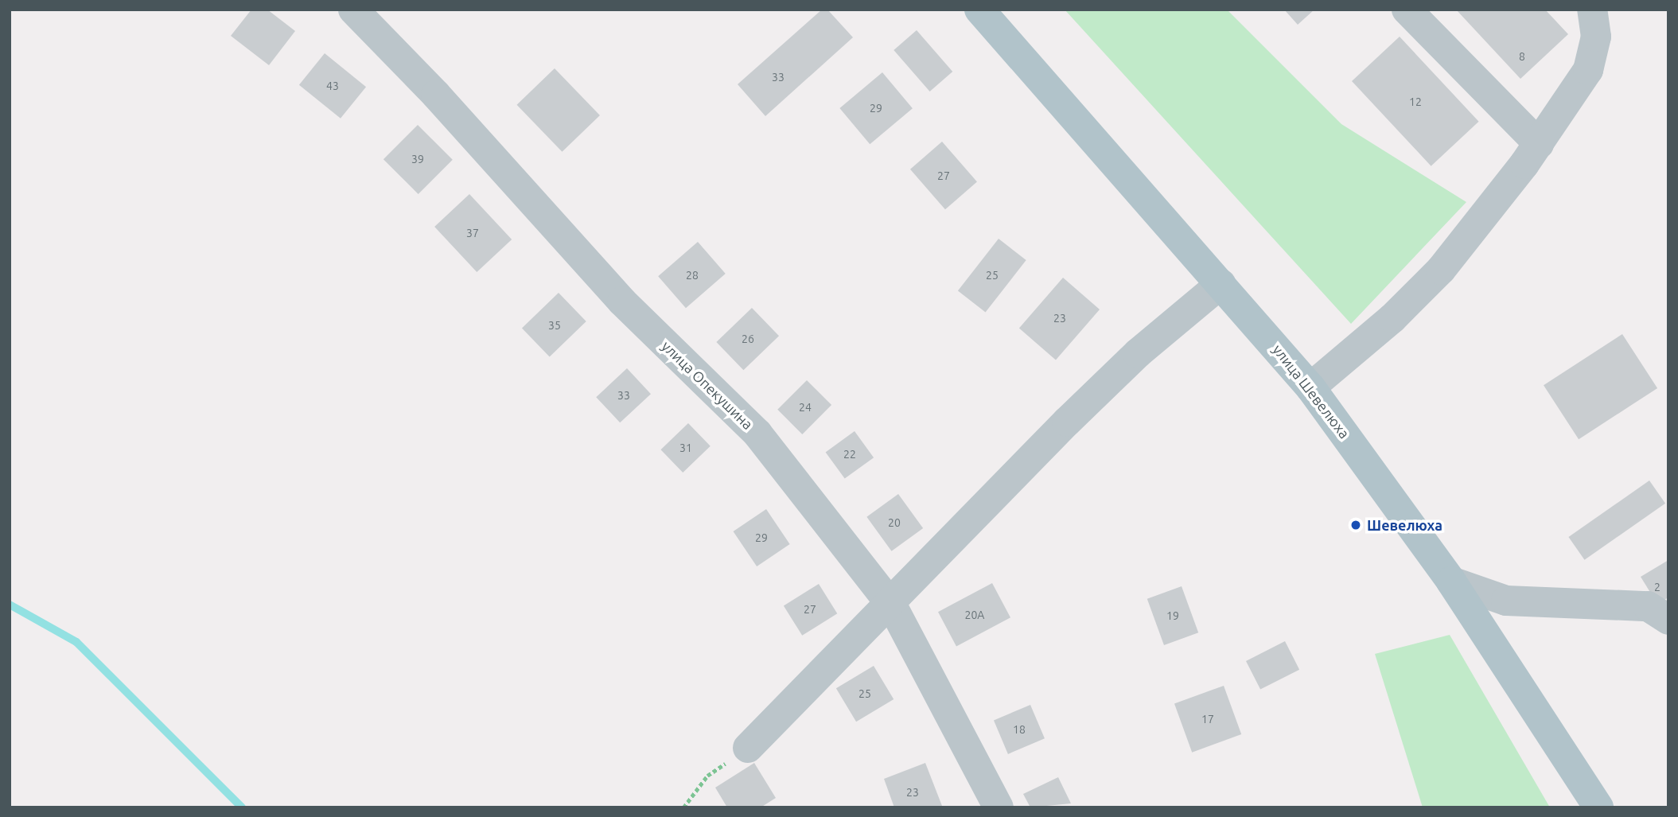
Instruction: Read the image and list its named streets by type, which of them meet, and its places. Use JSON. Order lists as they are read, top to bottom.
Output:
{
  "streets": {
    "main road": ["улица Шевелюха"],
    "street": ["улица Опекушина"]
  },
  "places": ["Шевелюха"],
  "house_numbers": [
    "8",
    "33",
    "43",
    "12",
    "29",
    "39",
    "27",
    "37",
    "28",
    "25",
    "23",
    "35",
    "26",
    "33",
    "24",
    "31",
    "22",
    "20",
    "29",
    "2",
    "27",
    "20А",
    "19",
    "25",
    "17",
    "18",
    "23"
  ]
}
